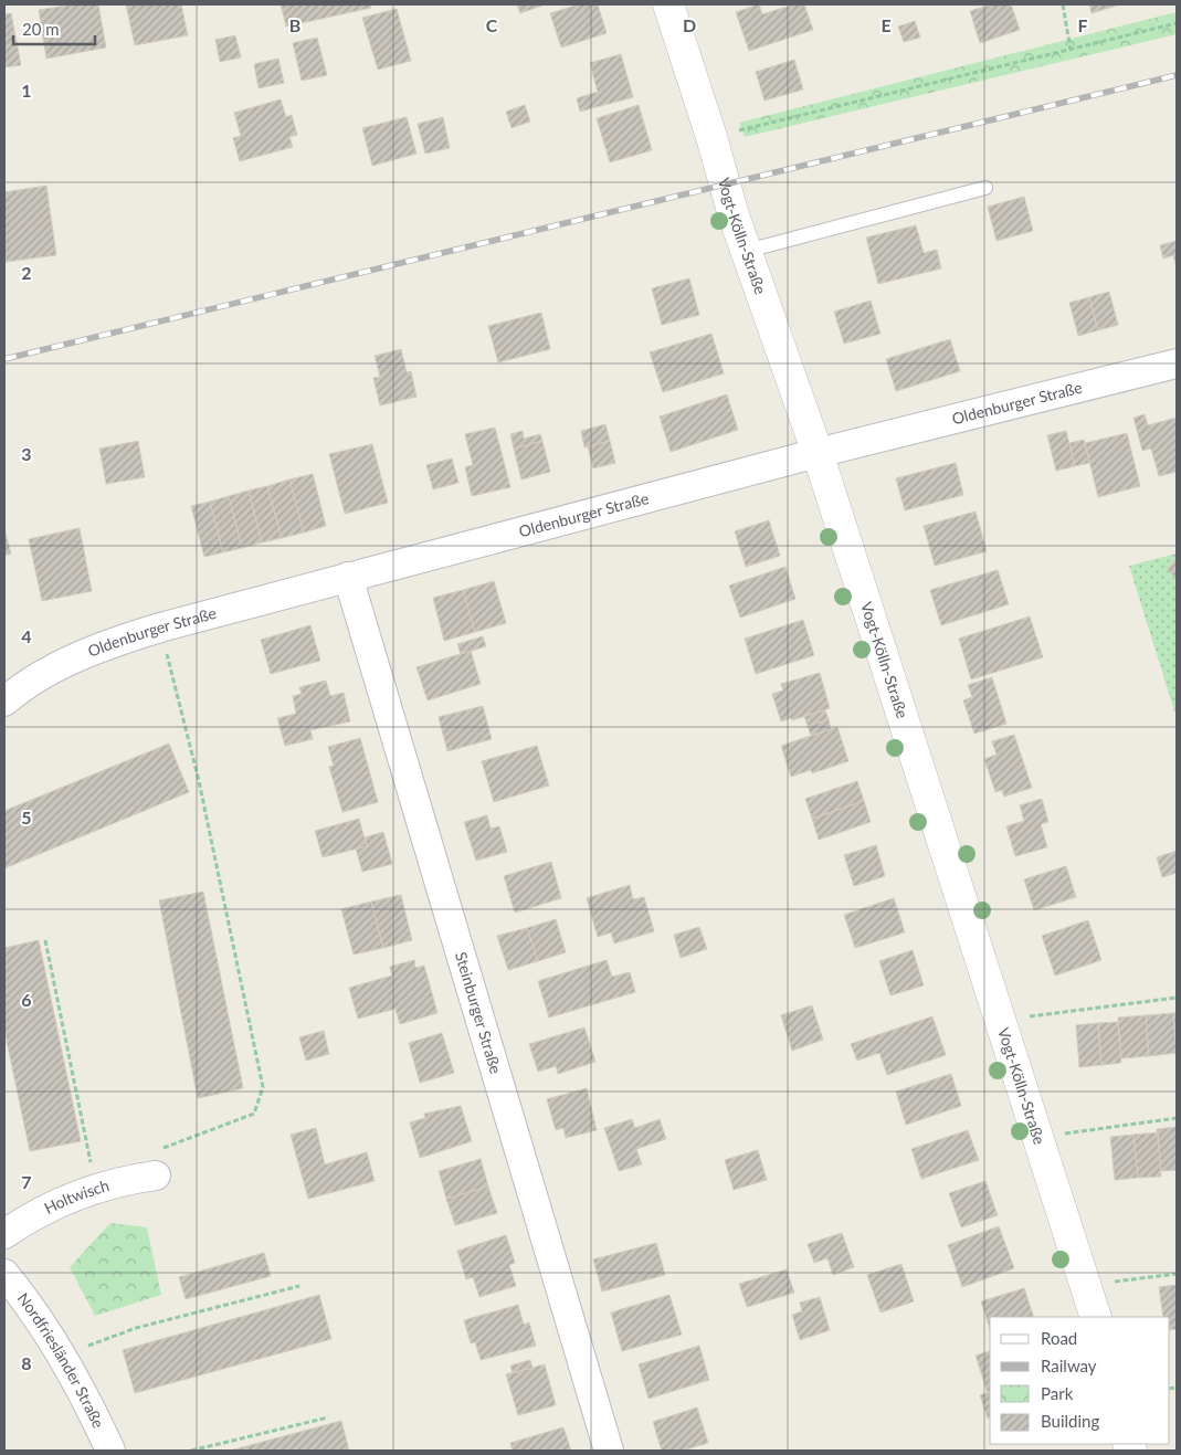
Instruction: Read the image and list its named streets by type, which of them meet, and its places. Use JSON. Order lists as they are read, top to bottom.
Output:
{
  "streets": {
    "street": [
      "Vogt-Kölln-Straße",
      "Oldenburger Straße",
      "Steinburger Straße",
      "Holtwisch",
      "Nordfriesländer Straße"
    ]
  },
  "crossings": [
    ["Vogt-Kölln-Straße", "Oldenburger Straße"],
    ["Oldenburger Straße", "Steinburger Straße"]
  ],
  "legend": [
    "Road",
    "Railway",
    "Park",
    "Building"
  ],
  "scale_bar": "20 m",
  "grid": {
    "columns": [
      "B",
      "C",
      "D",
      "E",
      "F"
    ],
    "rows": [
      "1",
      "2",
      "3",
      "4",
      "5",
      "6",
      "7",
      "8"
    ]
  }
}
